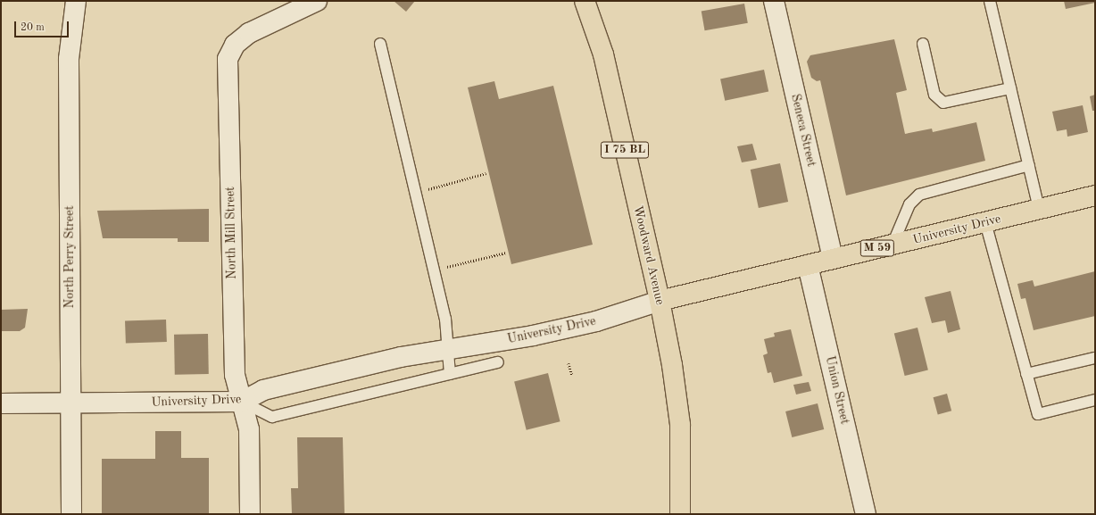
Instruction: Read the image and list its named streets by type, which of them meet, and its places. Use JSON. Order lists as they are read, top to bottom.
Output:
{
  "streets": {
    "main road": [
      "I 75 BL",
      "University Drive",
      "M 59",
      "Woodward Avenue"
    ],
    "street": [
      "Seneca Street",
      "North Mill Street",
      "North Perry Street",
      "Union Street"
    ]
  },
  "crossings": [
    ["Seneca Street", "University Drive"],
    ["University Drive", "North Mill Street"],
    ["University Drive", "Woodward Avenue"],
    ["University Drive", "North Perry Street"],
    ["University Drive", "Union Street"]
  ],
  "scale_bar": "20 m"
}
